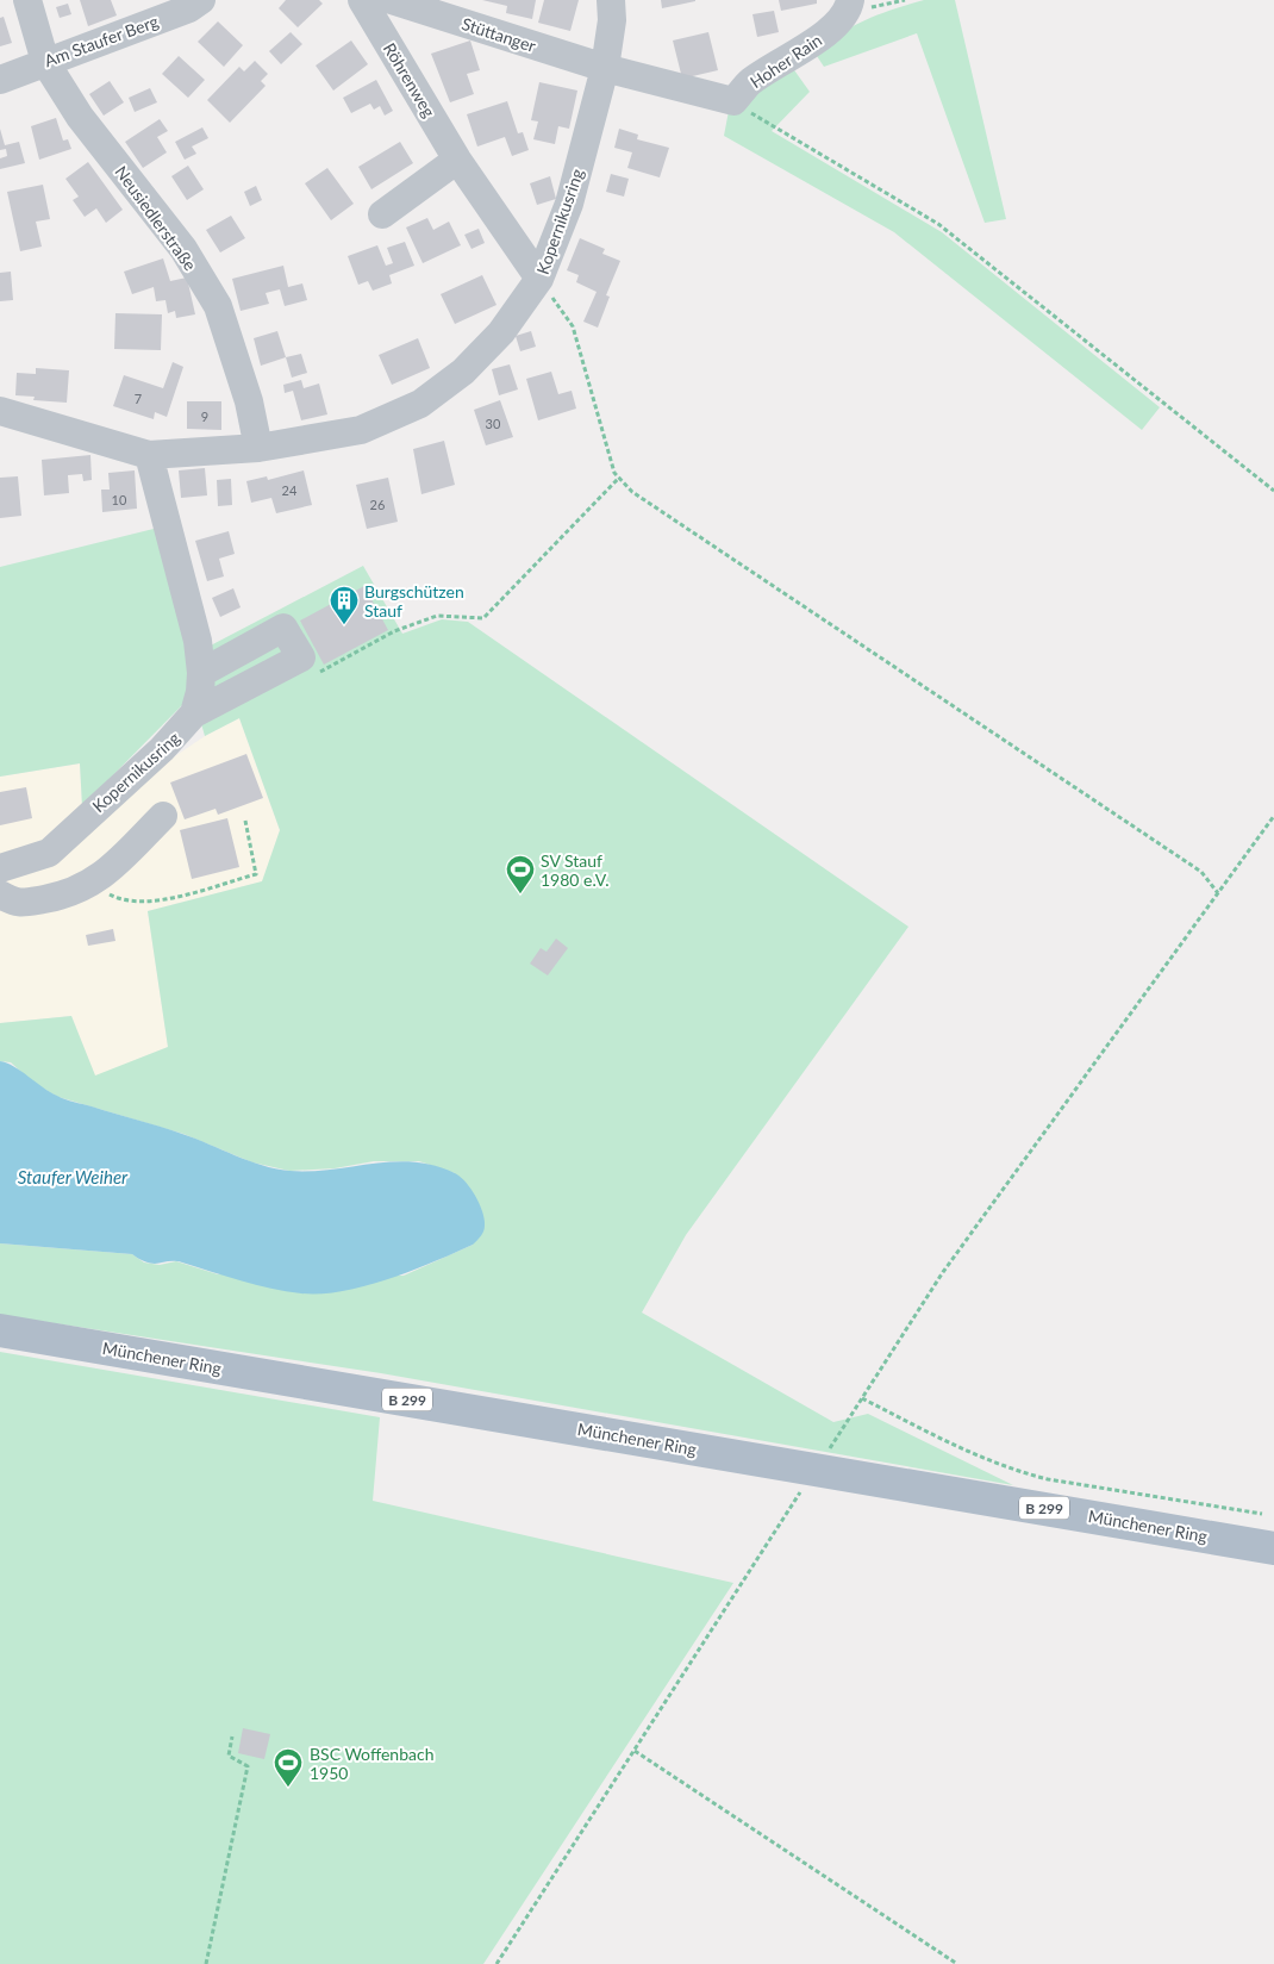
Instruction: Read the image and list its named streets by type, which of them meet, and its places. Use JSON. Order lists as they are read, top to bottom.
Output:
{
  "streets": {
    "main road": ["Münchener Ring", "B 299"],
    "street": [
      "Stüttanger",
      "Am Staufer Berg",
      "Hoher Rain",
      "Röhrenweg",
      "Neusiedlerstraße",
      "Kopernikusring"
    ]
  },
  "crossings": [
    ["Stüttanger", "Kopernikusring"],
    ["Am Staufer Berg", "Neusiedlerstraße"],
    ["Röhrenweg", "Kopernikusring"],
    ["Neusiedlerstraße", "Kopernikusring"]
  ],
  "water": ["Staufer Weiher"],
  "places": {
    "building": ["Burgschützen Stauf"],
    "sports": ["SV Stauf 1980 e.V.", "BSC Woffenbach 1950"]
  },
  "house_numbers": [
    "7",
    "9",
    "30",
    "24",
    "10",
    "26"
  ]
}
